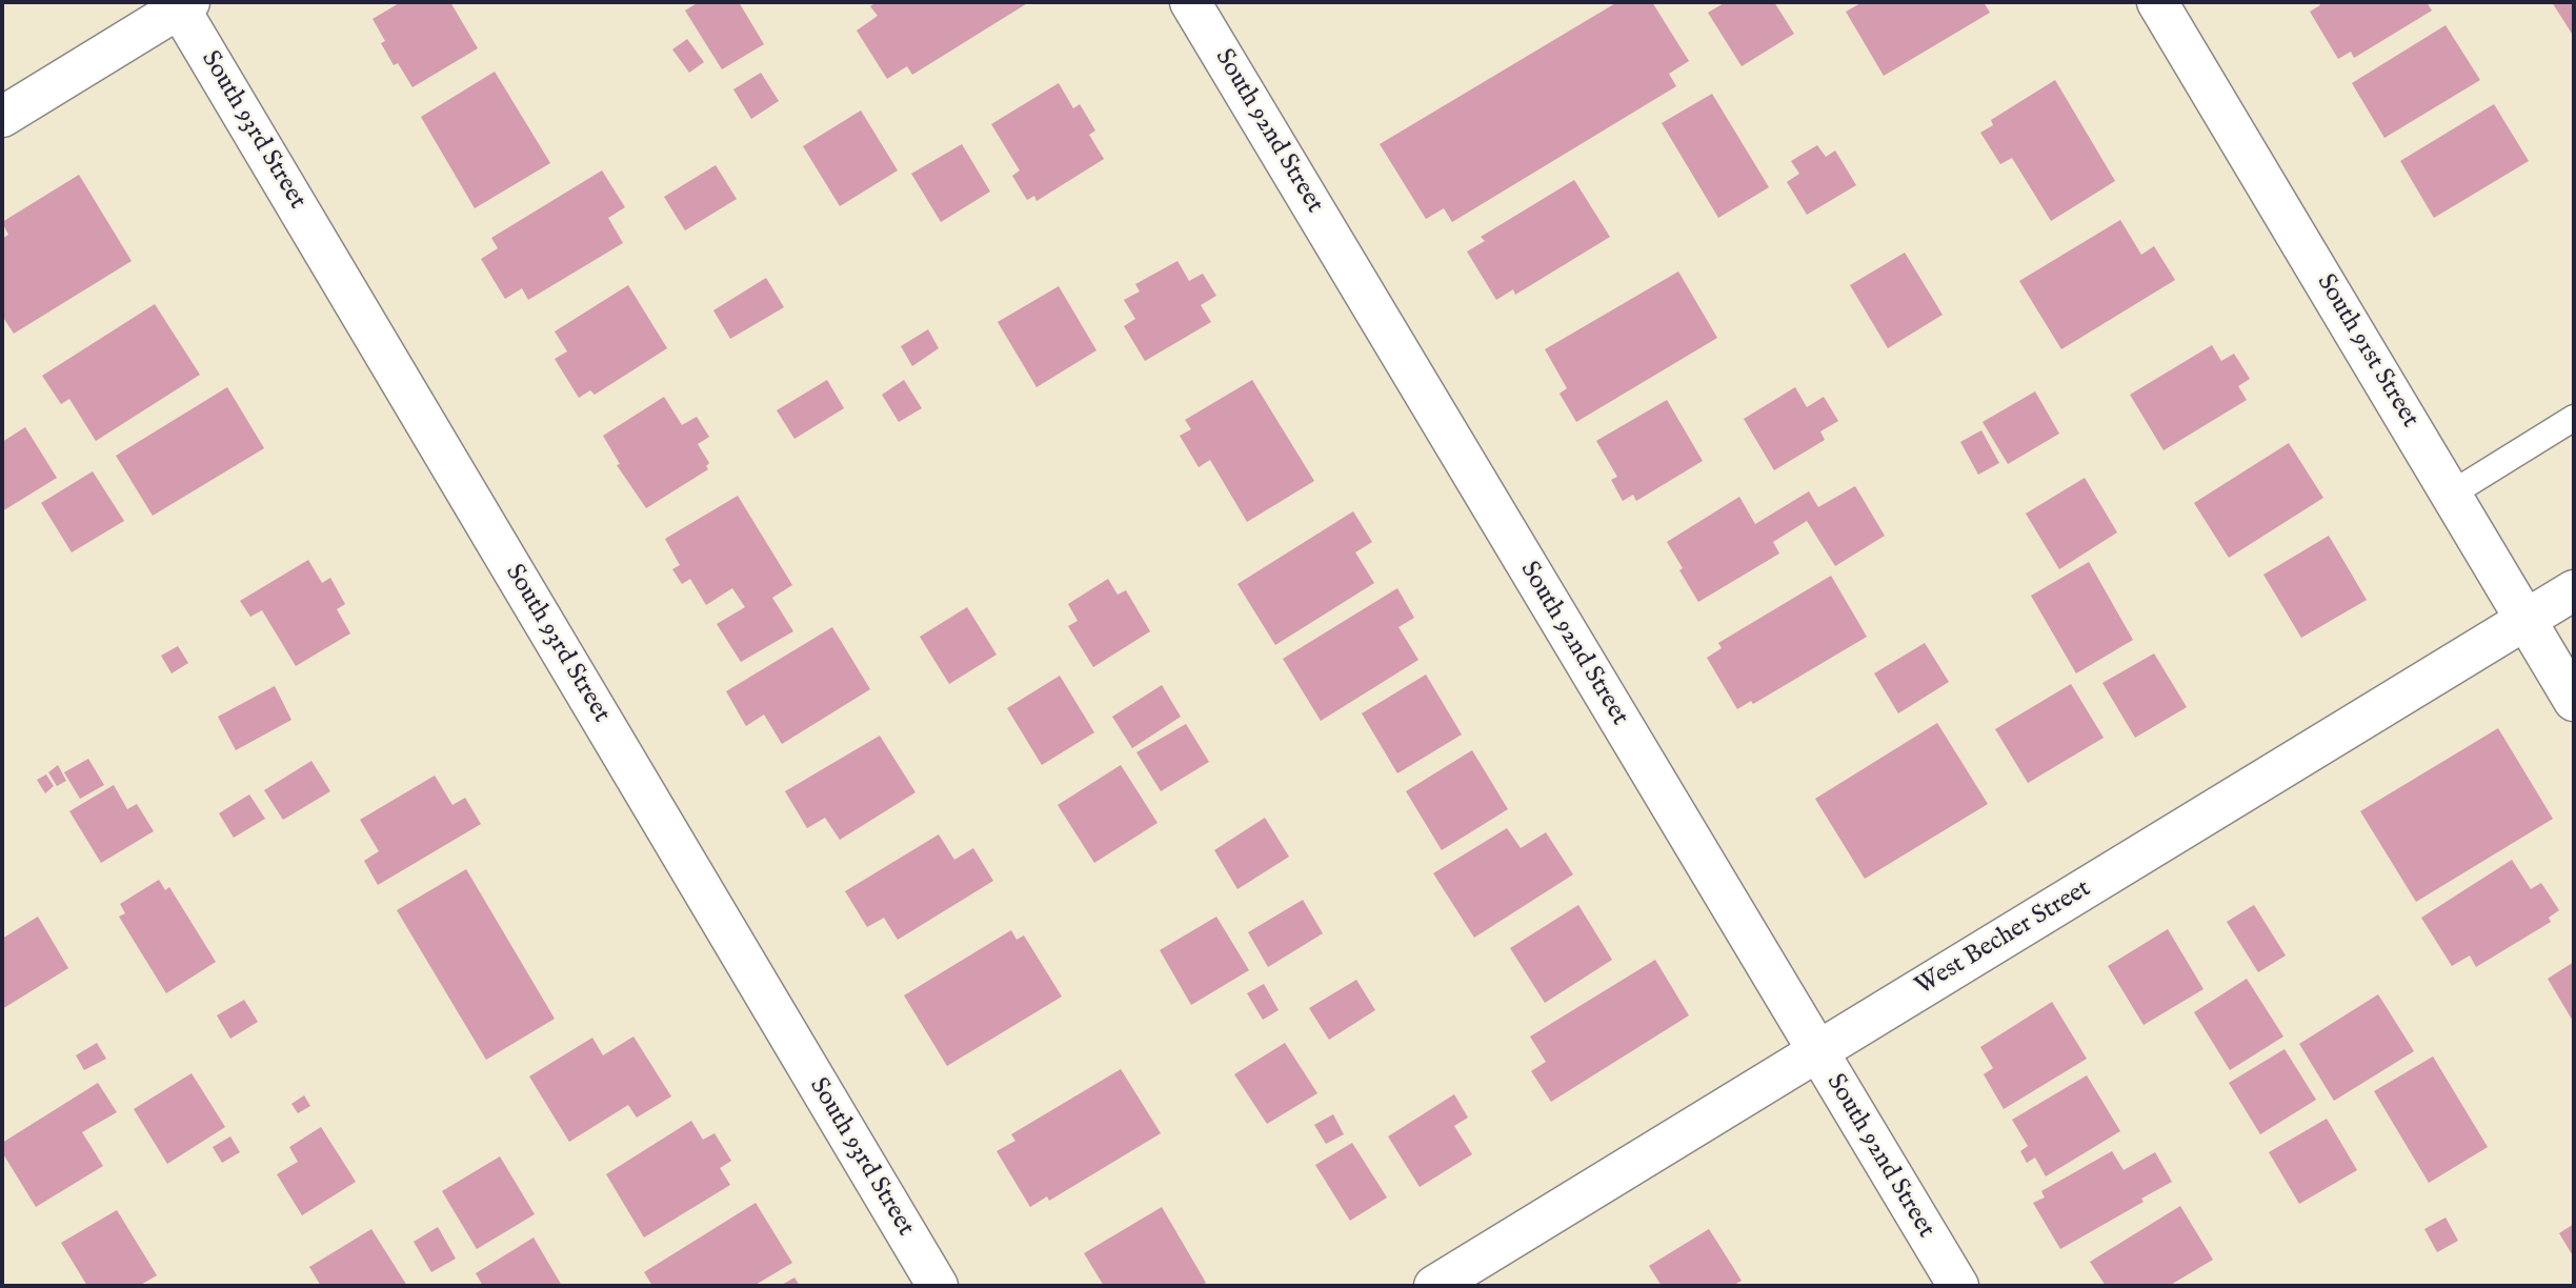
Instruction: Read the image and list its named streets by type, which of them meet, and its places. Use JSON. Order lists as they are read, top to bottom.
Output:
{
  "streets": {
    "street": [
      "South 93rd Street",
      "South 92nd Street",
      "South 91st Street",
      "West Becher Street"
    ]
  },
  "crossings": [
    ["South 92nd Street", "West Becher Street"],
    ["South 91st Street", "West Becher Street"]
  ]
}
